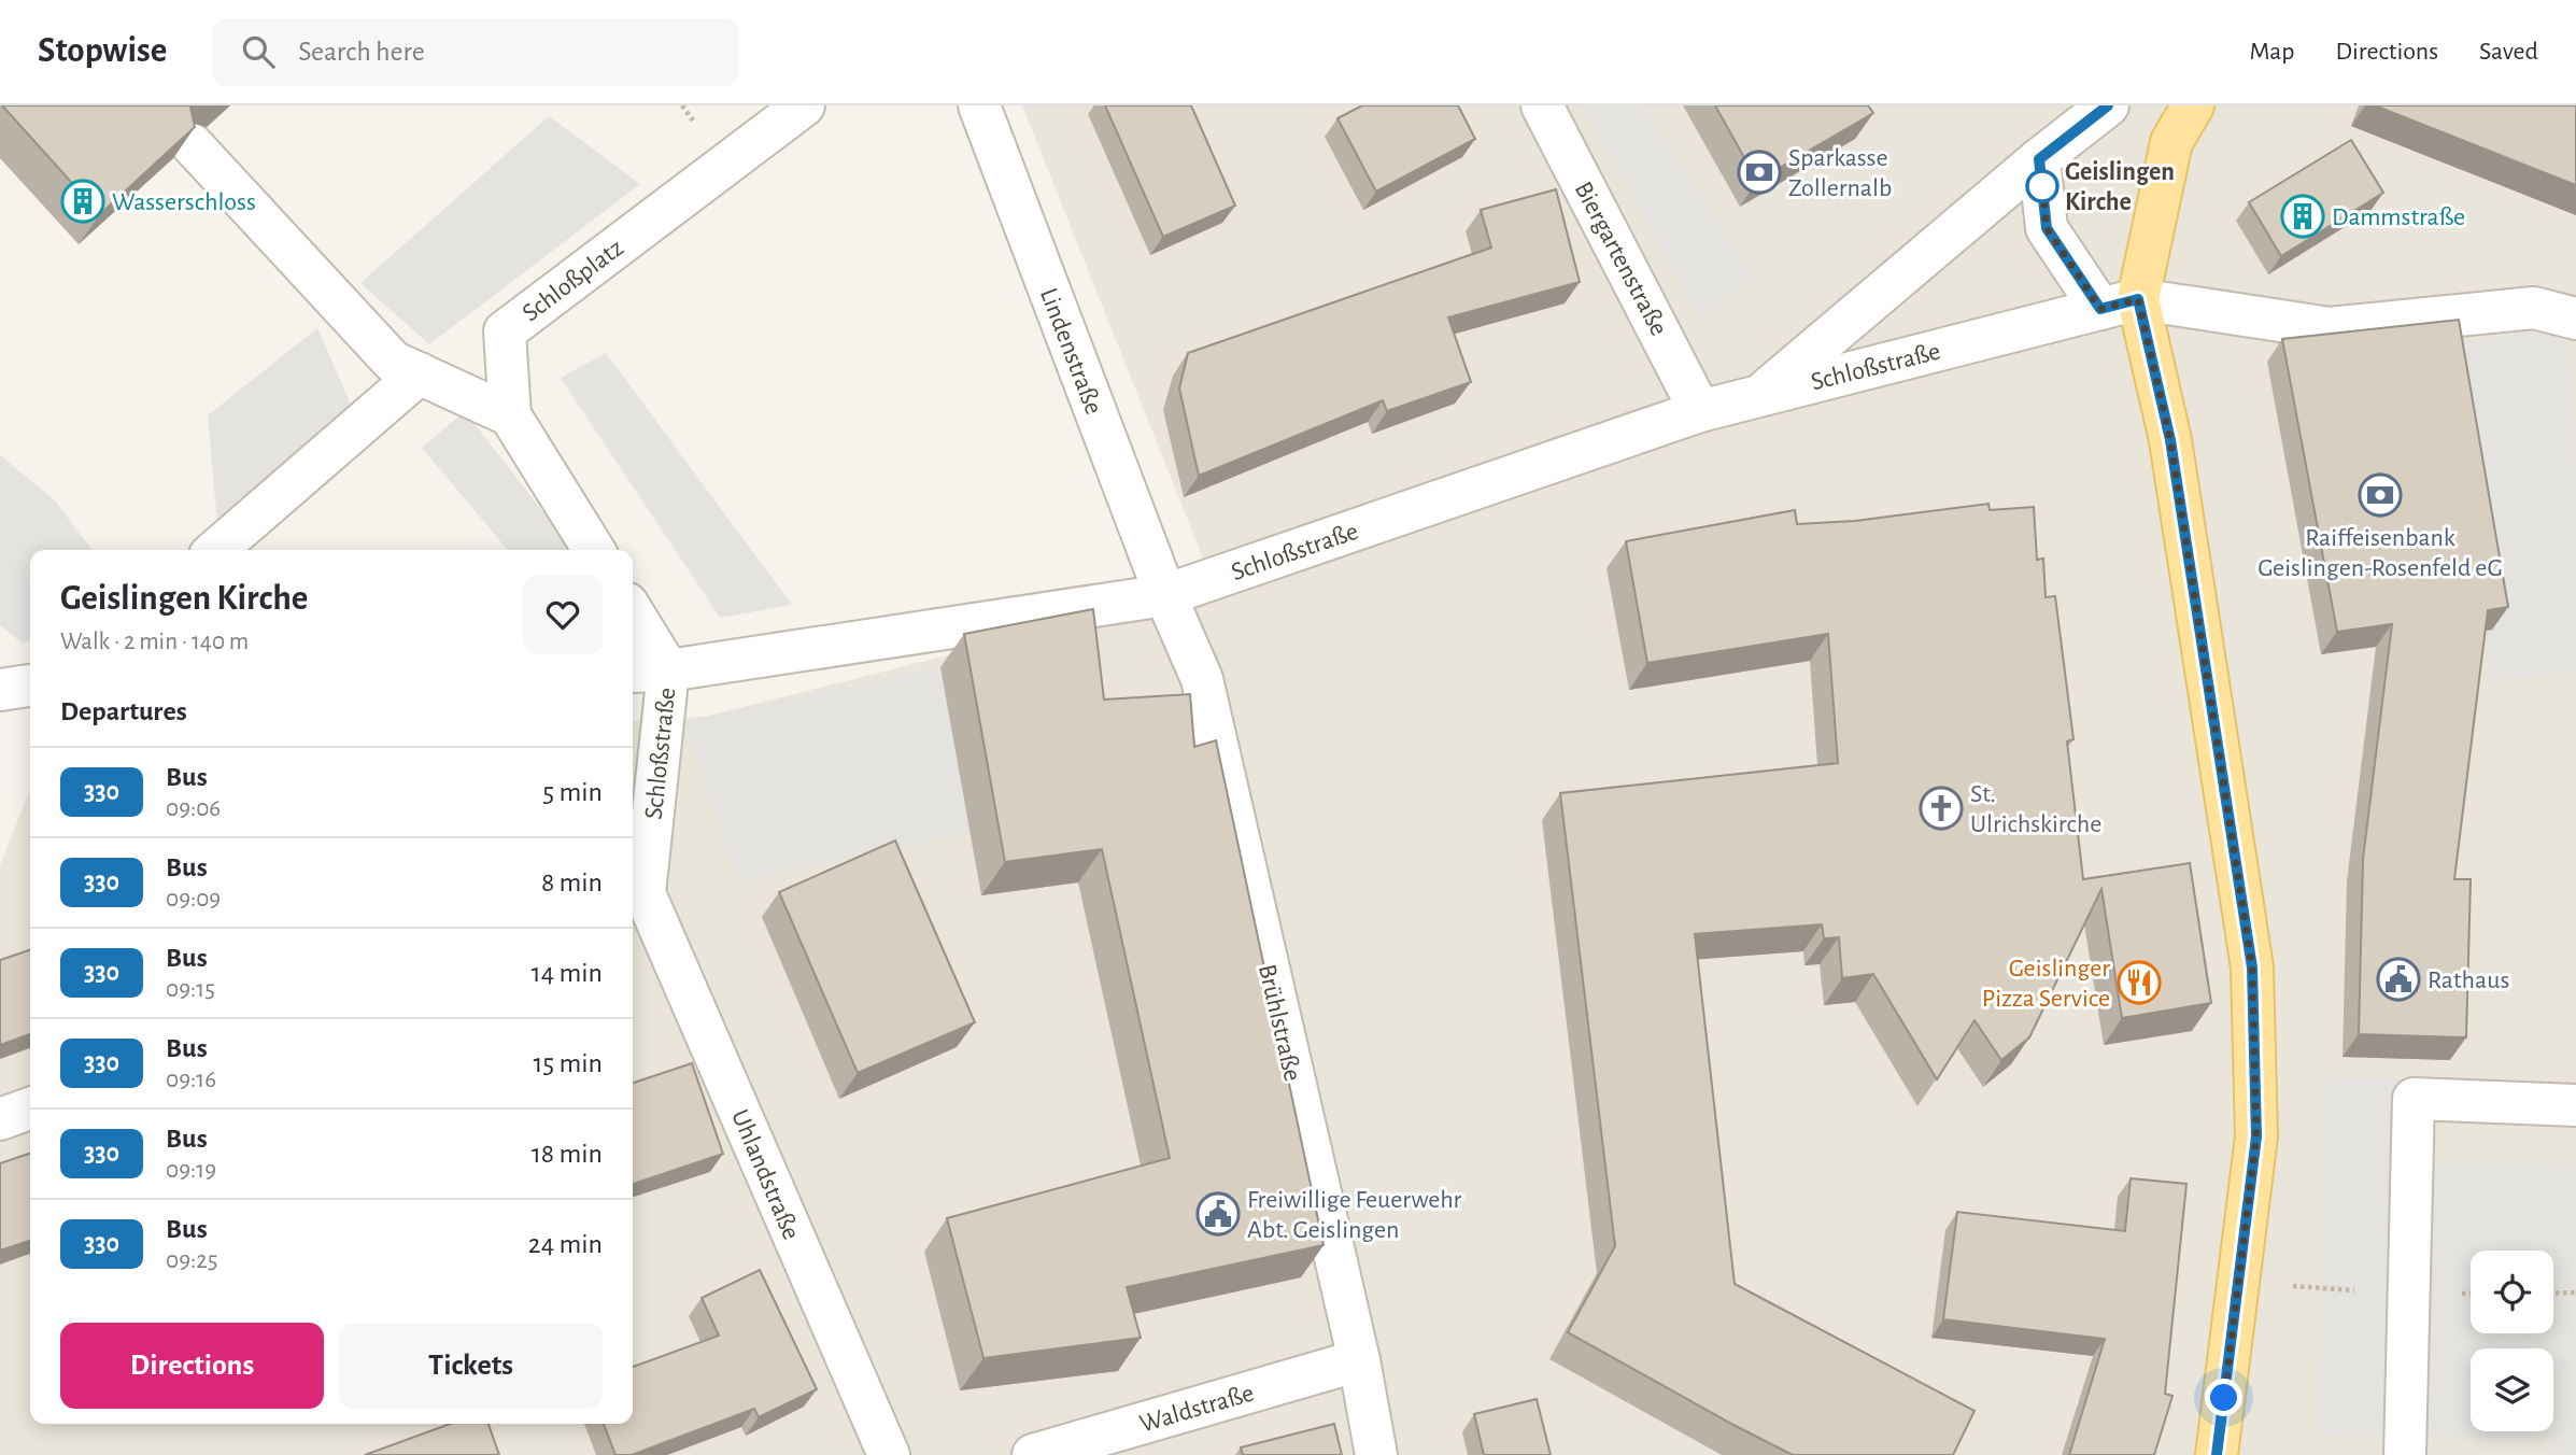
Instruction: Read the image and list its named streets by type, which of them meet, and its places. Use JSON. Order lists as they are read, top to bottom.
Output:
{
  "streets": {
    "street": [
      "Biergartenstraße",
      "Schloßplatz",
      "Lindenstraße",
      "Schloßstraße",
      "Brühlstraße",
      "Uhlandstraße",
      "Waldstraße"
    ]
  },
  "crossings": [
    ["Biergartenstraße", "Schloßstraße"],
    ["Lindenstraße", "Schloßstraße"],
    ["Lindenstraße", "Brühlstraße"],
    ["Schloßstraße", "Brühlstraße"],
    ["Schloßstraße", "Uhlandstraße"],
    ["Brühlstraße", "Waldstraße"]
  ],
  "places": {
    "bank": ["Sparkasse Zollernalb", "Raiffeisenbank Geislingen-Rosenfeld eG"],
    "other": ["Geislingen Kirche"],
    "building": ["Wasserschloss", "Dammstraße"],
    "church": ["St. Ulrichskirche"],
    "public building": ["Rathaus", "Freiwillige Feuerwehr Abt. Geislingen"],
    "restaurant": ["Geislinger Pizza Service"]
  },
  "lines": ["bus line 330"],
  "page": {
    "header": "Stopwise",
    "search": "Search here",
    "nav": ["Map", "Directions", "Saved"],
    "heading": [
      ["Geislingen Kirche", "Walk · 2 min · 140 m"],
      "Departures"
    ],
    "list": [
      {
        "mark": "330",
        "name": "Bus",
        "note": "09:06",
        "value": "5 min"
      },
      {
        "mark": "330",
        "name": "Bus",
        "note": "09:09",
        "value": "8 min"
      },
      {
        "mark": "330",
        "name": "Bus",
        "note": "09:15",
        "value": "14 min"
      },
      {
        "mark": "330",
        "name": "Bus",
        "note": "09:16",
        "value": "15 min"
      },
      {
        "mark": "330",
        "name": "Bus",
        "note": "09:19",
        "value": "18 min"
      },
      {
        "mark": "330",
        "name": "Bus",
        "note": "09:25",
        "value": "24 min"
      }
    ],
    "buttons": ["Directions", "Tickets"]
  }
}
